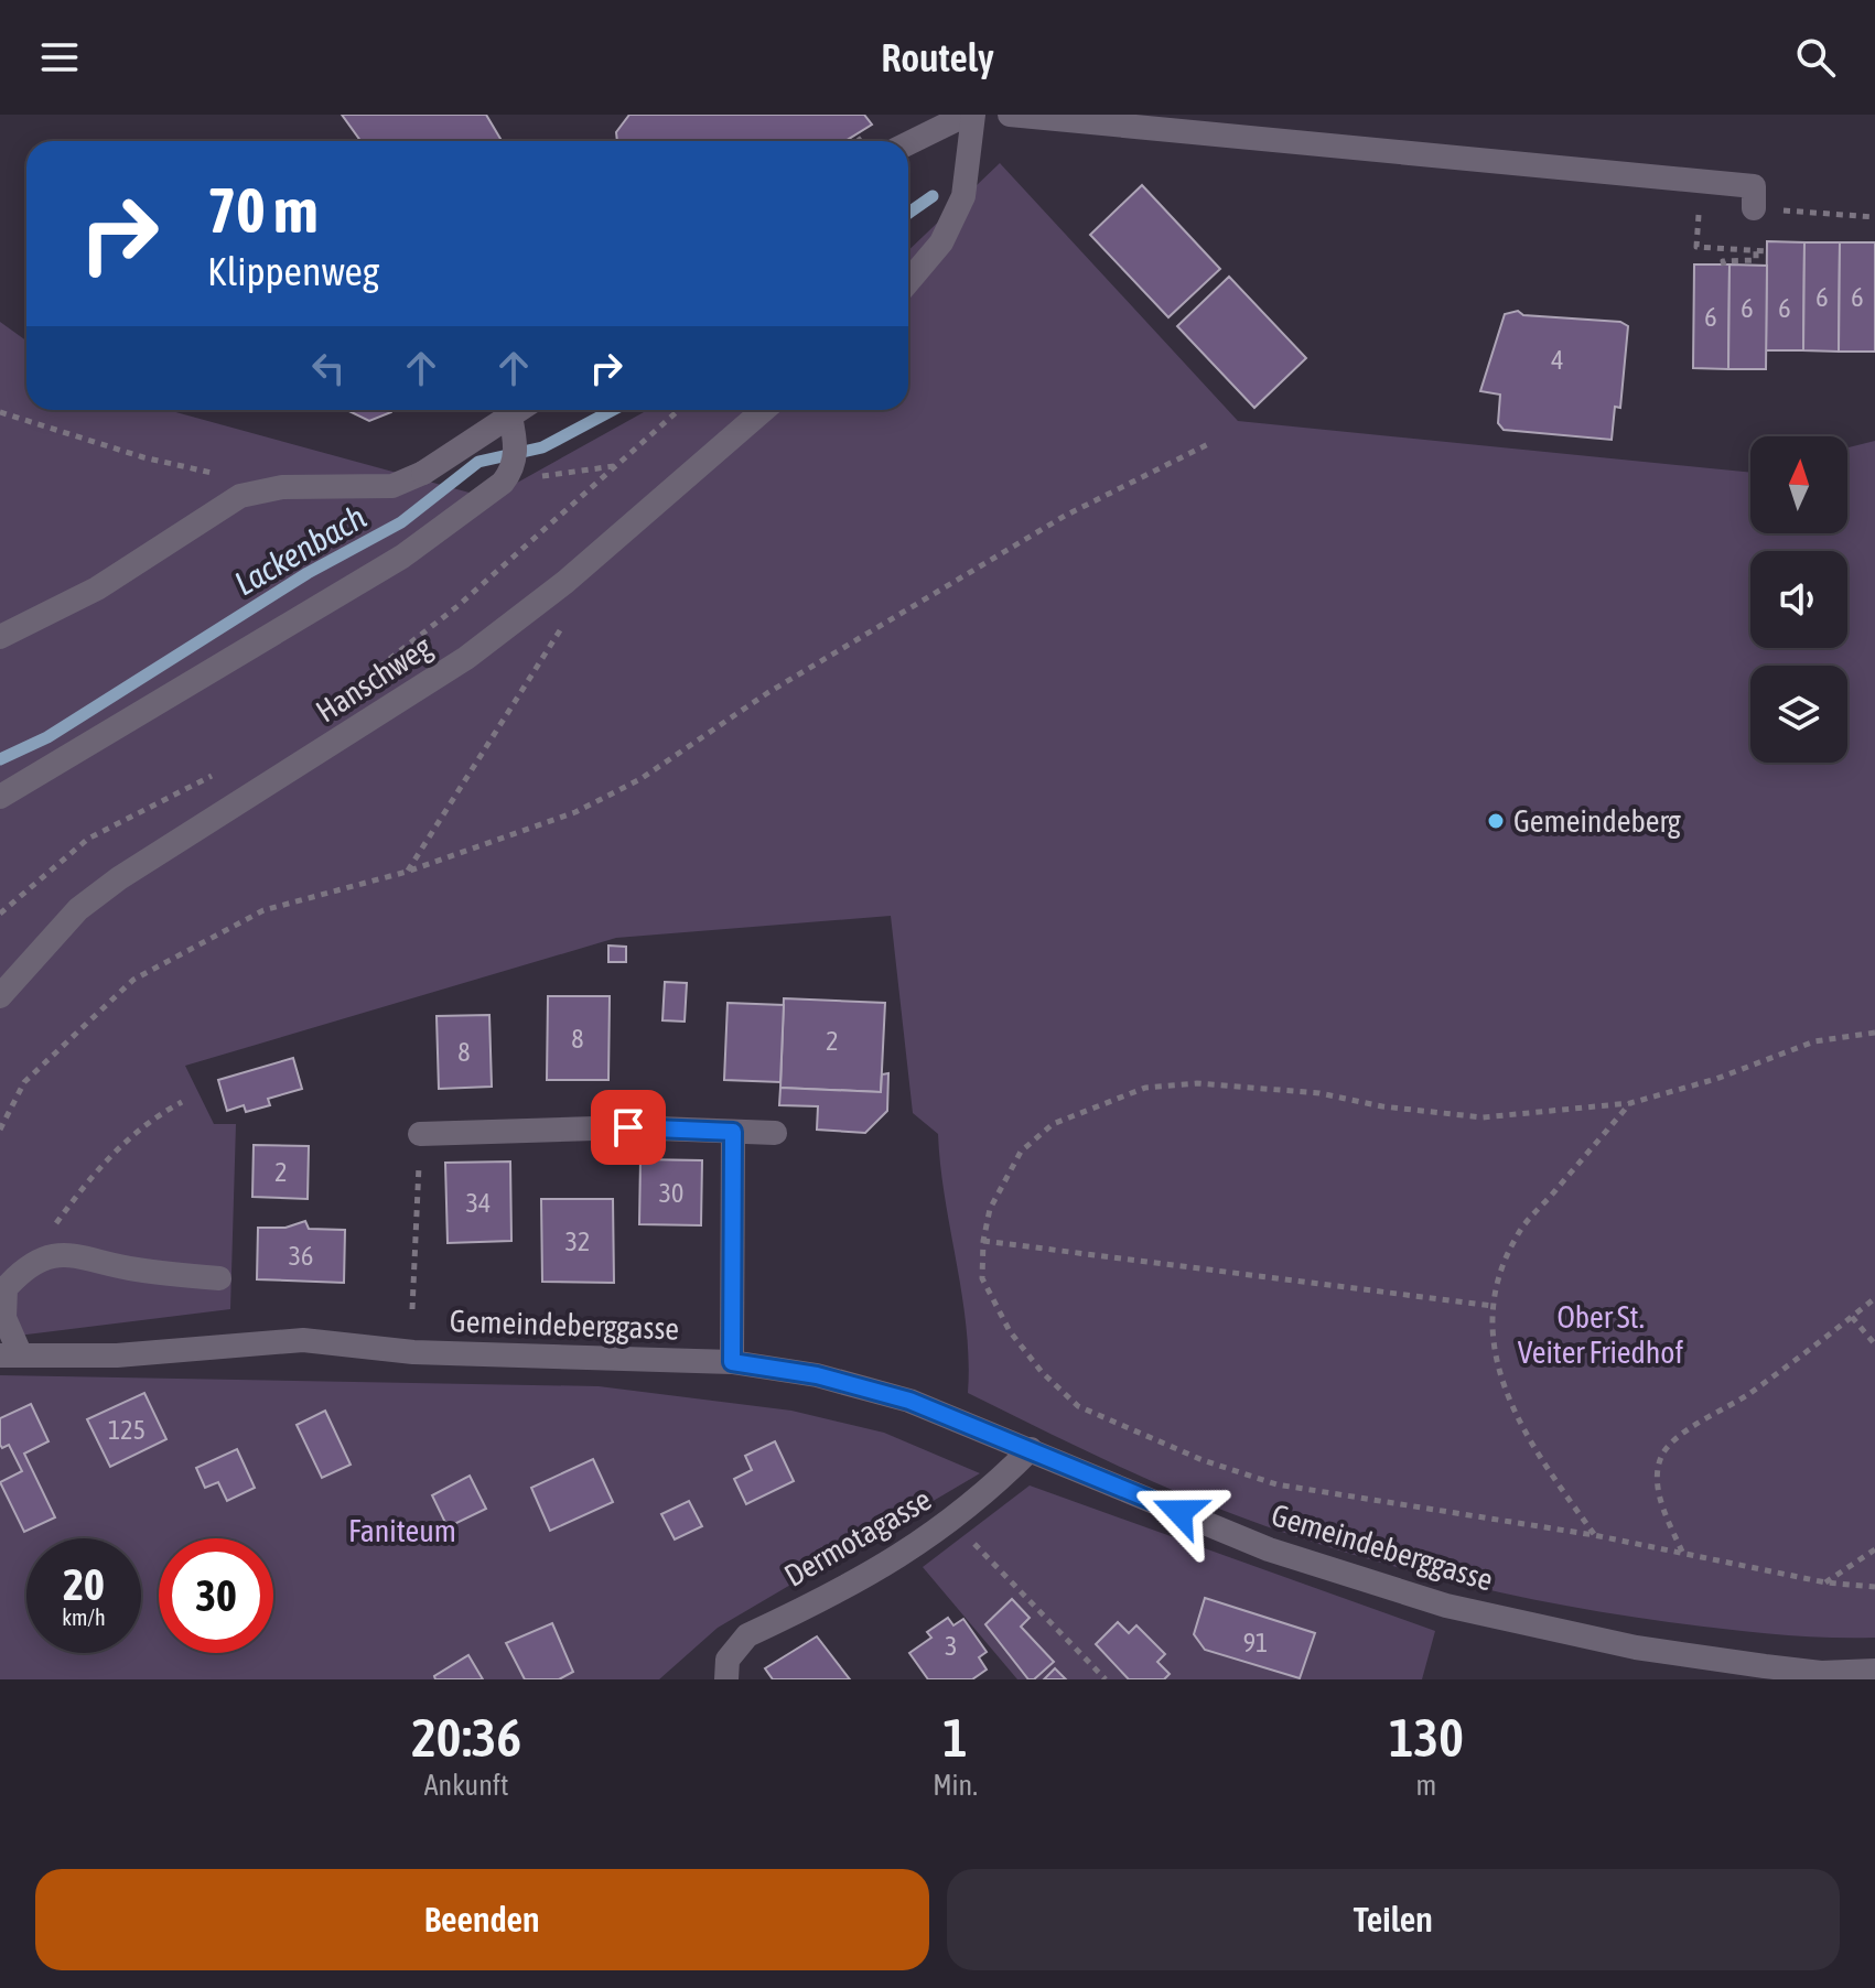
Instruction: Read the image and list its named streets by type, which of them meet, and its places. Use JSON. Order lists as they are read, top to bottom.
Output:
{
  "streets": {
    "street": ["Hanschweg", "Gemeindeberggasse", "Dermotagasse"]
  },
  "crossings": [
    ["Gemeindeberggasse", "Dermotagasse"]
  ],
  "water": ["Lackenbach"],
  "parks": ["Ober St. Veiter Friedhof", "Faniteum"],
  "places": ["Gemeindeberg"],
  "house_numbers": [
    "6",
    "6",
    "6",
    "6",
    "6",
    "4",
    "8",
    "2",
    "8",
    "2",
    "30",
    "34",
    "32",
    "36",
    "125",
    "91",
    "3"
  ],
  "north": "top",
  "page": {
    "header": "Routely",
    "turn": ["70 m", "Klippenweg"],
    "speed": "20 km/h",
    "limit": "30",
    "eta": [
      "20:36",
      "Ankunft",
      "1",
      "Min.",
      "130",
      "m"
    ],
    "buttons": ["Beenden", "Teilen"]
  }
}
